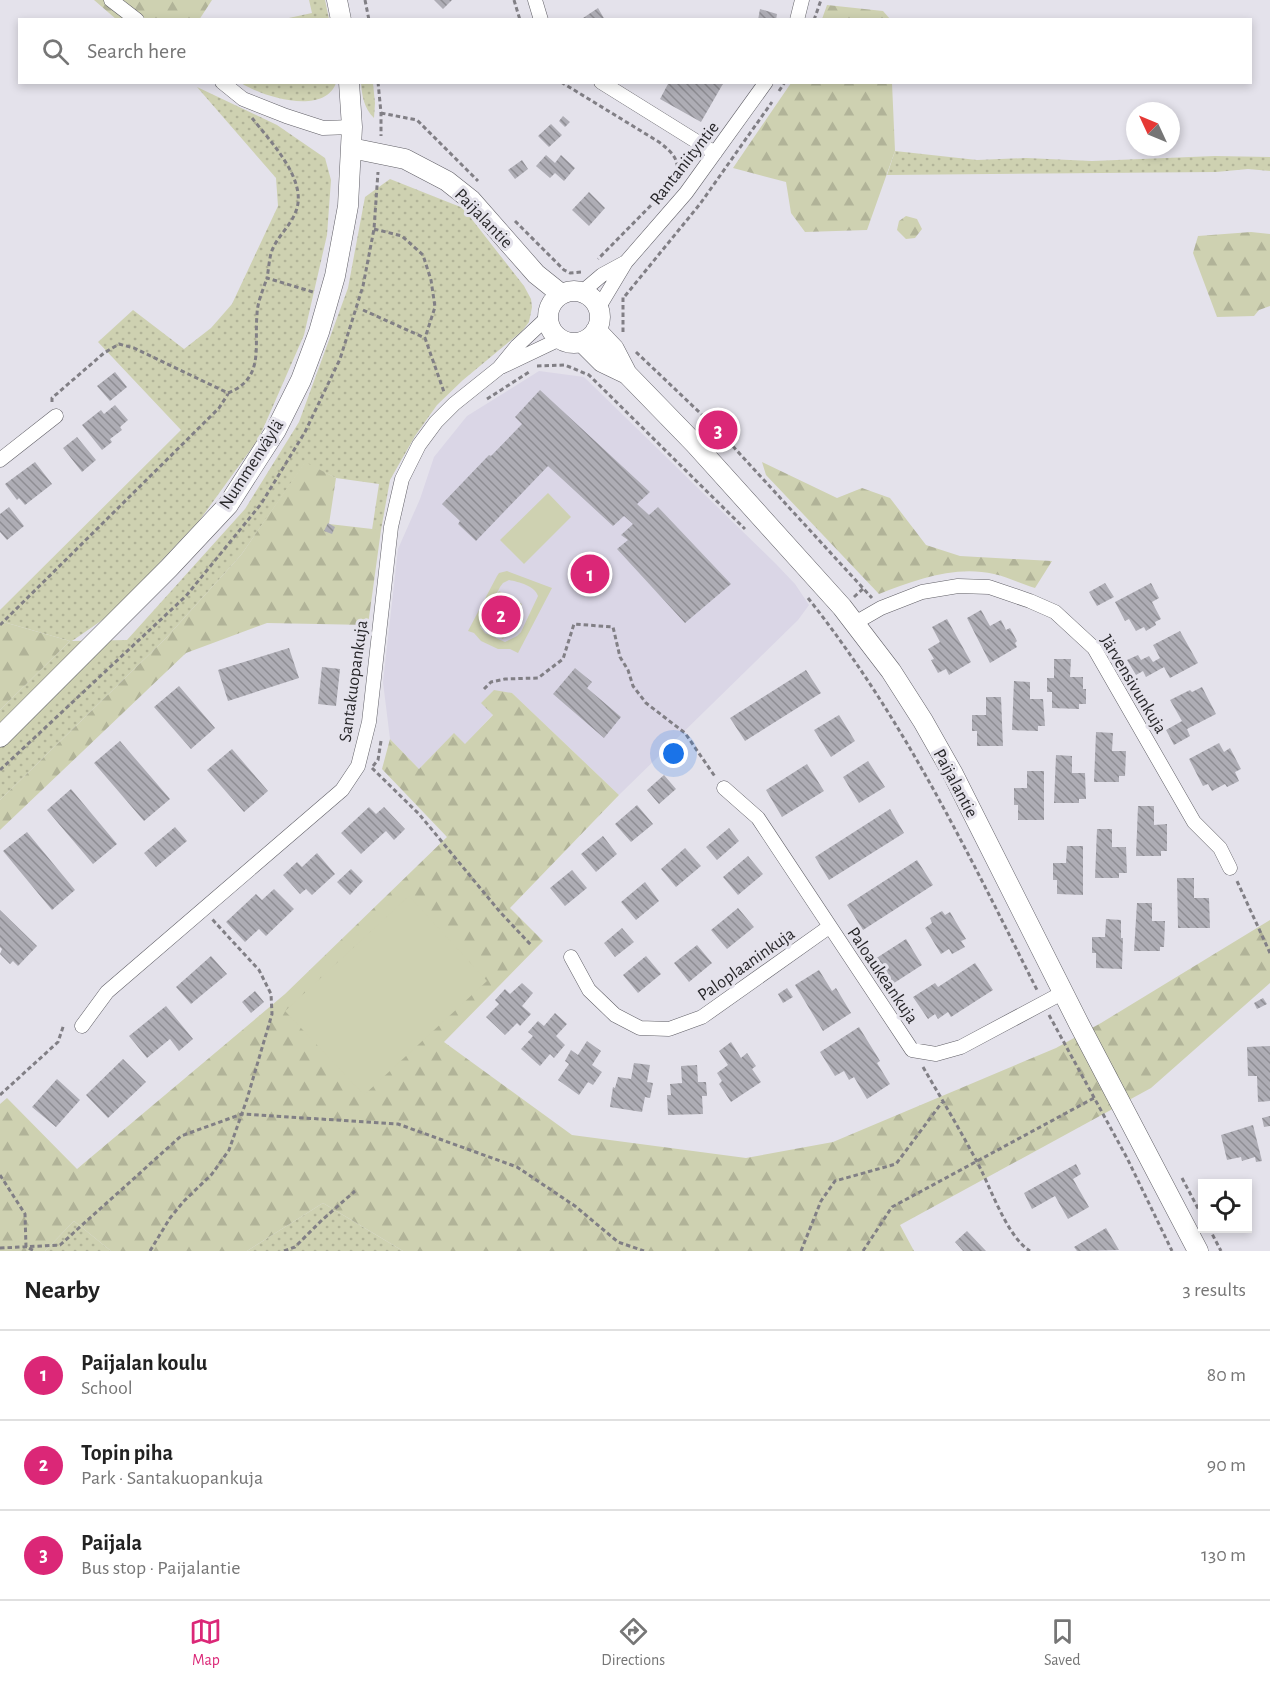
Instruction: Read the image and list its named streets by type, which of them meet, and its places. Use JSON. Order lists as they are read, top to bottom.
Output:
{
  "streets": {
    "street": [
      "Rantaniityntie",
      "Paijalantie",
      "Nummenväylä",
      "Santakuopankuja",
      "Järvensivunkuja",
      "Paloplaaninkuja",
      "Paloaukeankuja"
    ]
  },
  "crossings": [
    ["Rantaniityntie", "Paijalantie"],
    ["Rantaniityntie", "Santakuopankuja"],
    ["Paijalantie", "Nummenväylä"],
    ["Paijalantie", "Santakuopankuja"],
    ["Paijalantie", "Järvensivunkuja"],
    ["Paijalantie", "Paloaukeankuja"],
    ["Paloplaaninkuja", "Paloaukeankuja"]
  ],
  "north": "top left",
  "page": {
    "search": "Search here",
    "pins": ["3", "1", "2"],
    "heading": ["Nearby", "3 results"],
    "list": [
      {
        "mark": "1",
        "name": "Paijalan koulu",
        "note": "School",
        "value": "80 m"
      },
      {
        "mark": "2",
        "name": "Topin piha",
        "note": "Park · Santakuopankuja",
        "value": "90 m"
      },
      {
        "mark": "3",
        "name": "Paijala",
        "note": "Bus stop · Paijalantie",
        "value": "130 m"
      }
    ],
    "nav": ["Map", "Directions", "Saved"]
  }
}
